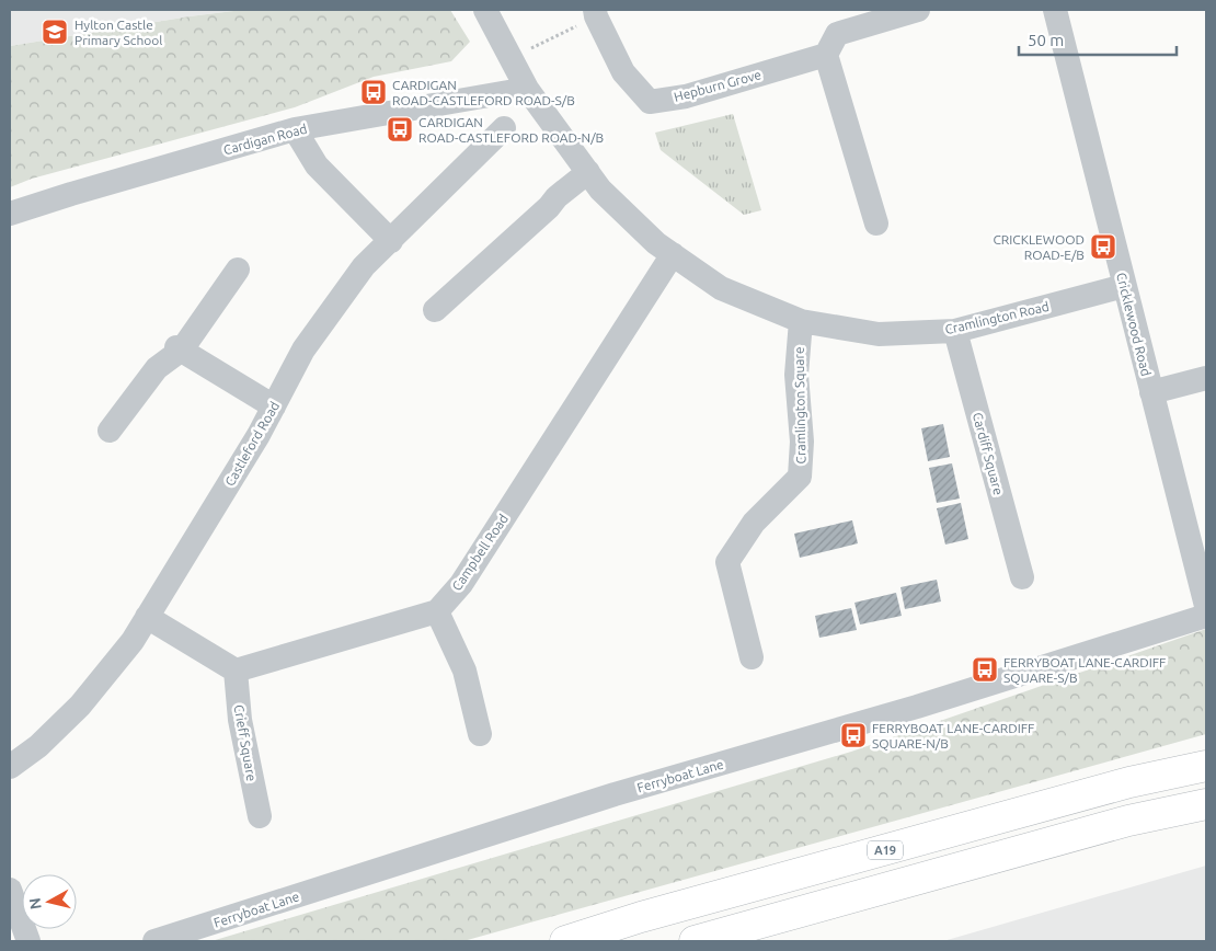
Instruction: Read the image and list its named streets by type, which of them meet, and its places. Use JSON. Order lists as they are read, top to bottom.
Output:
{
  "streets": {
    "highway": ["A19"],
    "street": [
      "Hepburn Grove",
      "Cardigan Road",
      "Cramlington Road",
      "Cricklewood Road",
      "Cramlington Square",
      "Castleford Road",
      "Cardiff Square",
      "Campbell Road",
      "Crieff Square",
      "Ferryboat Lane"
    ]
  },
  "crossings": [
    ["Cardigan Road", "Cramlington Road"],
    ["Cramlington Road", "Cricklewood Road"],
    ["Cramlington Road", "Cramlington Square"],
    ["Cramlington Road", "Cardiff Square"],
    ["Cramlington Road", "Campbell Road"]
  ],
  "places": {
    "school or university": ["Hylton Castle Primary School"],
    "bus stop": [
      "CARDIGAN ROAD-CASTLEFORD ROAD-S/B",
      "CARDIGAN ROAD-CASTLEFORD ROAD-N/B",
      "CRICKLEWOOD ROAD-E/B",
      "FERRYBOAT LANE-CARDIFF SQUARE-S/B",
      "FERRYBOAT LANE-CARDIFF SQUARE-N/B"
    ]
  },
  "scale_bar": "50 m",
  "north": "left"
}
